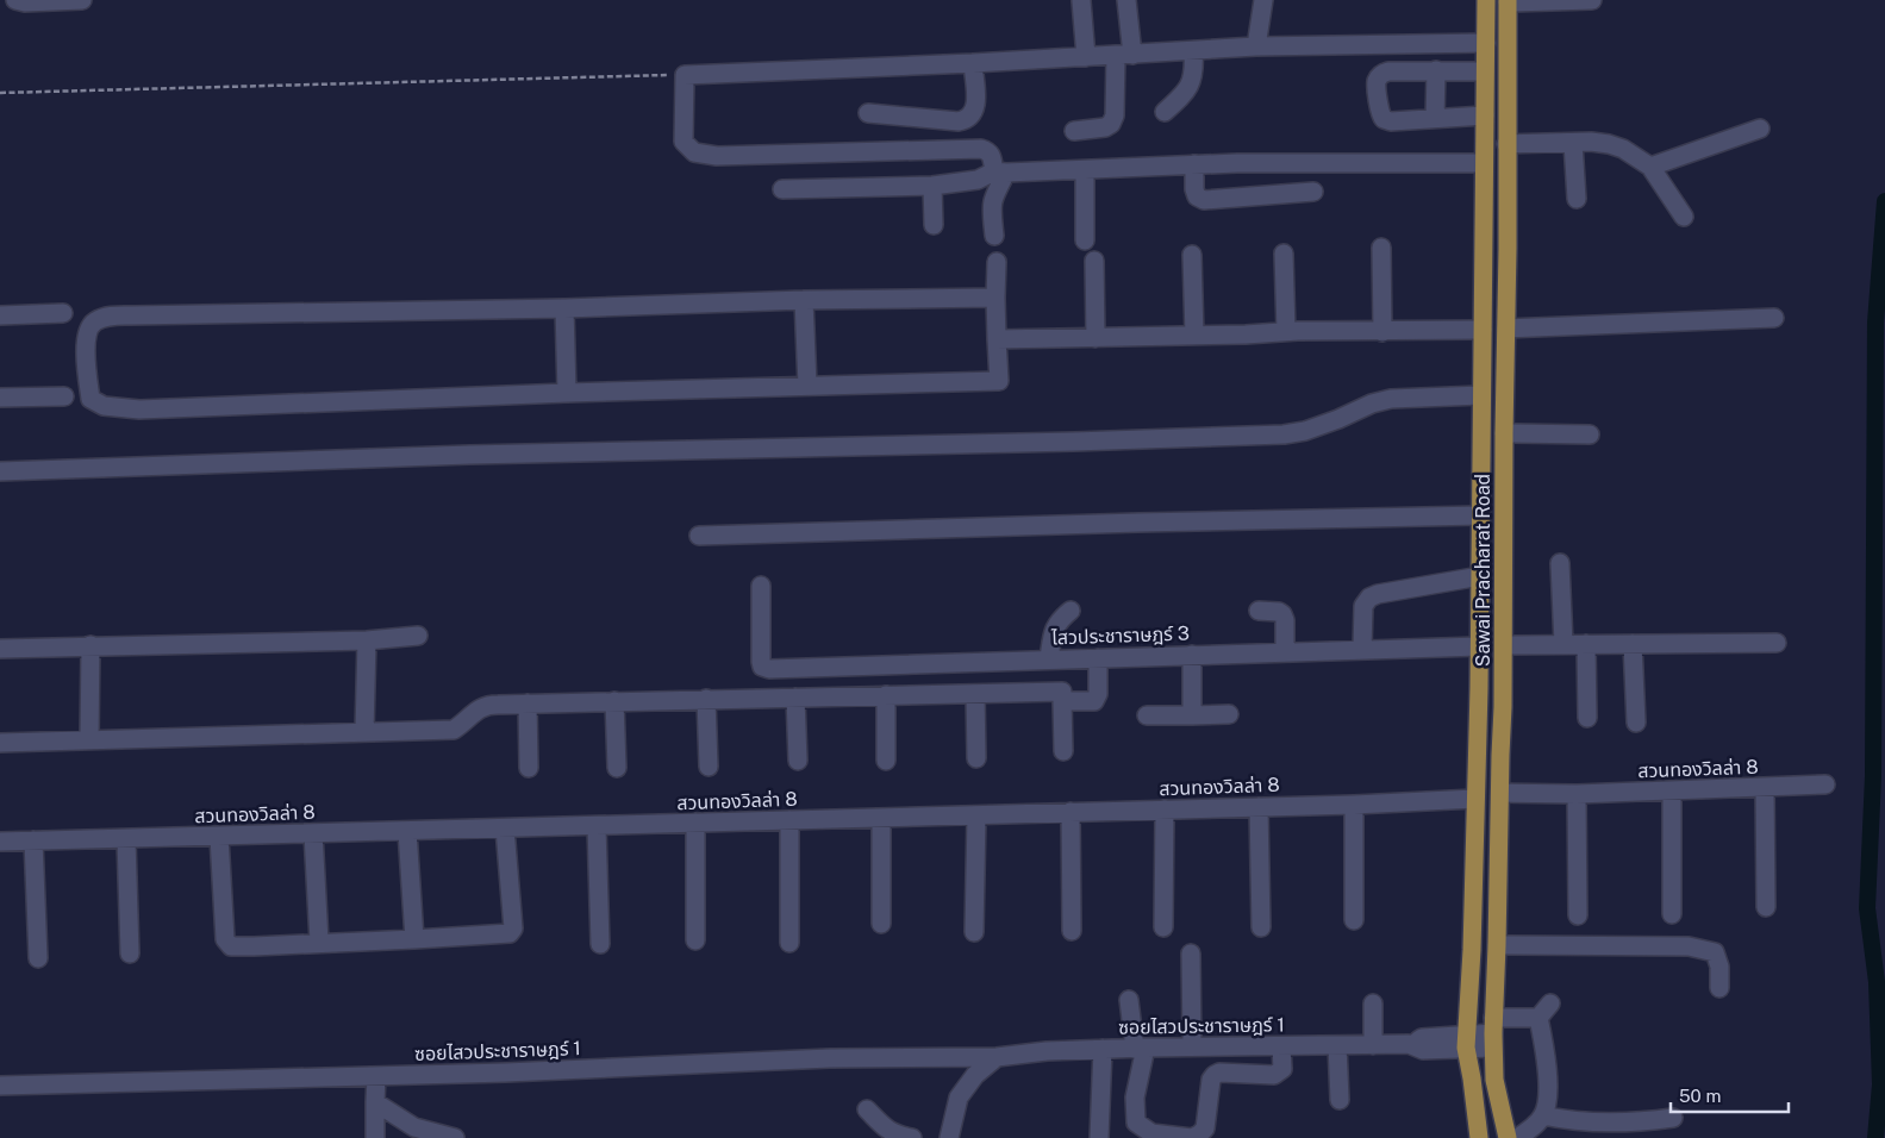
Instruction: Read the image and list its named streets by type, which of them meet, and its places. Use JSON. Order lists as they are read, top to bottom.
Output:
{
  "streets": {
    "main road": ["Sawai Pracharat Road"],
    "street": ["ไสวประชาราษฎร์ 3", "สวนทองวิลล่า 8", "ซอยไสวประชาราษฎร์ 1"]
  },
  "crossings": [
    ["Sawai Pracharat Road", "ไสวประชาราษฎร์ 3"],
    ["Sawai Pracharat Road", "สวนทองวิลล่า 8"],
    ["Sawai Pracharat Road", "ซอยไสวประชาราษฎร์ 1"]
  ],
  "scale_bar": "50 m"
}
